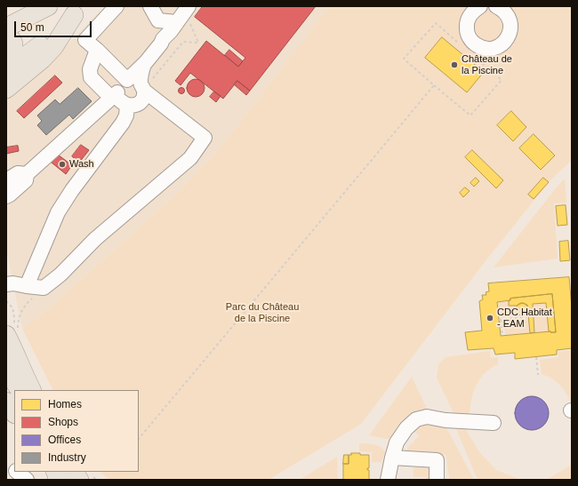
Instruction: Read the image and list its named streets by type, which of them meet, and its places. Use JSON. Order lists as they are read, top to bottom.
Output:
{
  "parks": ["Parc du Château de la Piscine"],
  "places": ["Château de la Piscine", "Wash", "CDC Habitat - EAM"],
  "legend": [
    "Homes",
    "Shops",
    "Offices",
    "Industry"
  ],
  "scale_bar": "50 m"
}
